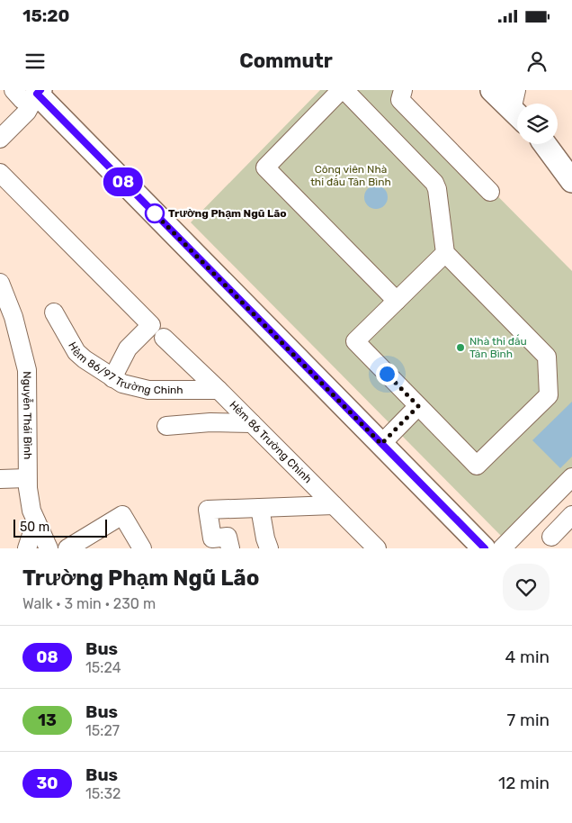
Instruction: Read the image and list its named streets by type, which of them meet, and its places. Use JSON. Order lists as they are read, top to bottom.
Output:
{
  "streets": {
    "street": ["Hẻm 86/97 Trường Chinh", "Nguyễn Thái Bình", "Hẻm 86 Trường Chinh"]
  },
  "crossings": [
    ["Hẻm 86/97 Trường Chinh", "Hẻm 86 Trường Chinh"]
  ],
  "parks": ["Công viên Nhà thi đấu Tân Bình"],
  "places": ["Trường Phạm Ngũ Lão", "Nhà thi đấu Tân Bình"],
  "lines": ["bus line 08"],
  "scale_bar": "50 m",
  "page": {
    "status": "15:20",
    "header": "Commutr",
    "on_map": "08",
    "scale": "50 m",
    "heading": ["Trường Phạm Ngũ Lão", "Walk · 3 min · 230 m"],
    "list": [
      {
        "mark": "08",
        "name": "Bus",
        "note": "15:24",
        "value": "4 min"
      },
      {
        "mark": "13",
        "name": "Bus",
        "note": "15:27",
        "value": "7 min"
      },
      {
        "mark": "30",
        "name": "Bus",
        "note": "15:32",
        "value": "12 min"
      }
    ]
  }
}
